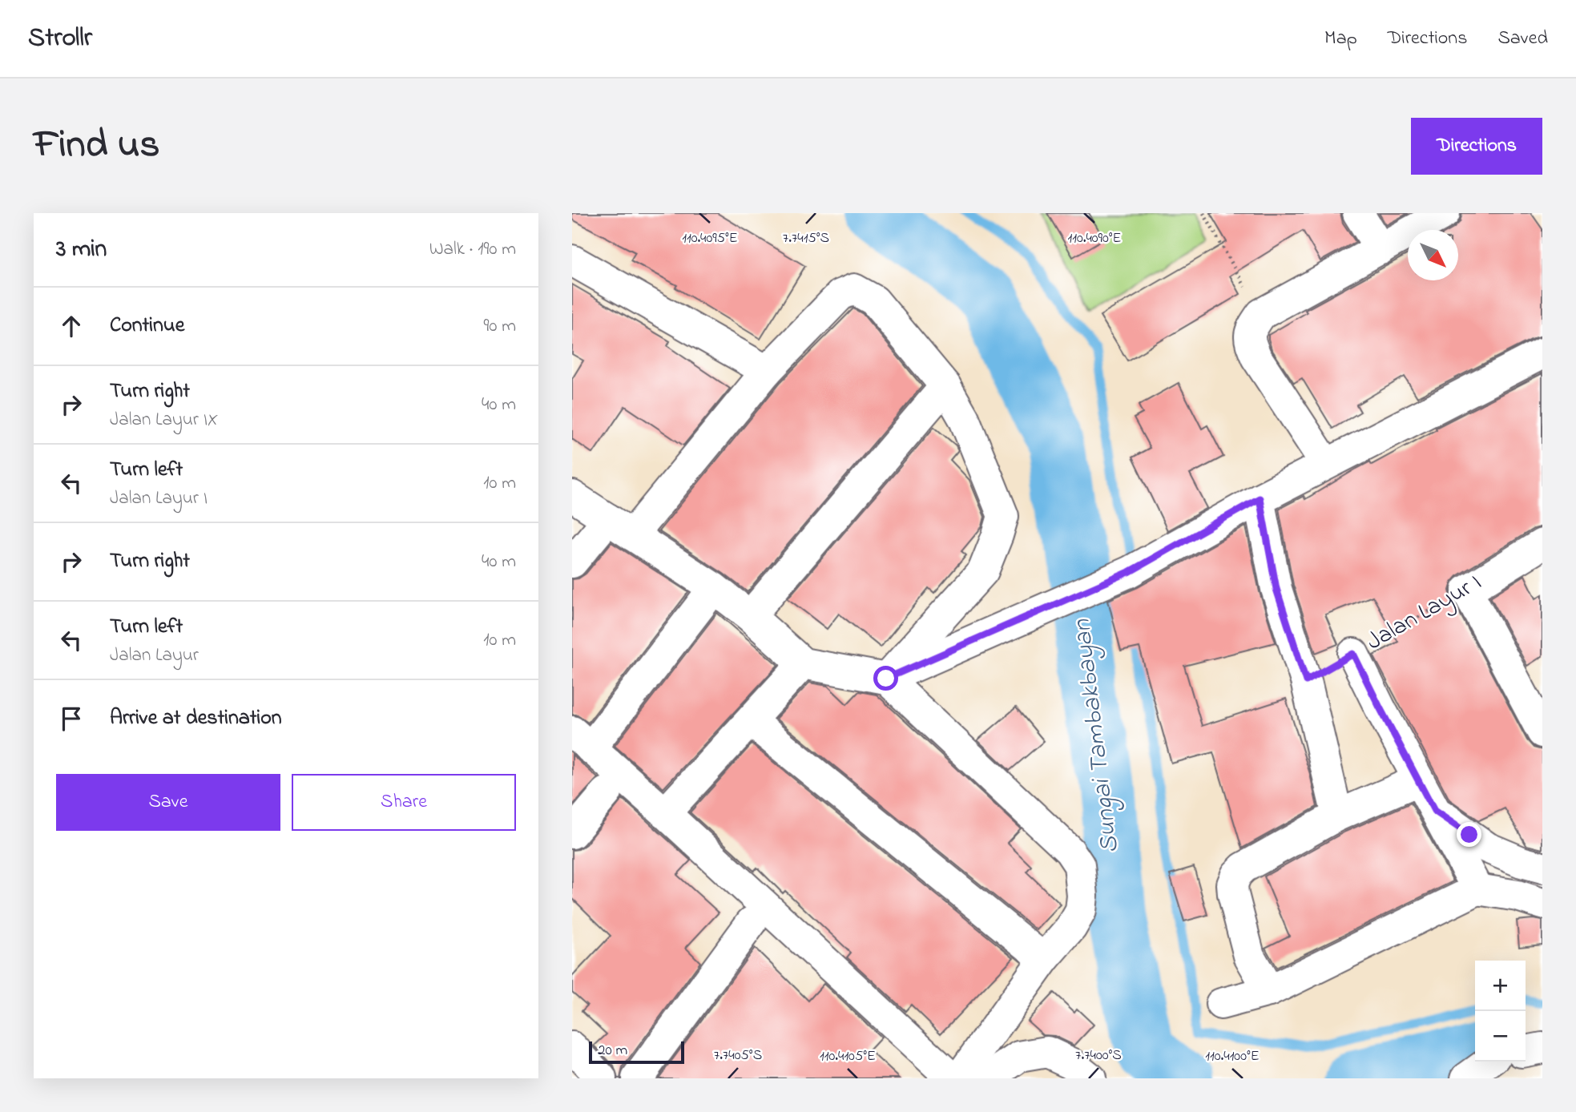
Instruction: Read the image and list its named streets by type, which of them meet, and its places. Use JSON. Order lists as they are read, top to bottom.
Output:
{
  "streets": {
    "street": ["Jalan Layur I"]
  },
  "water": ["Sungai Tambakbayan"],
  "scale_bar": "20 m",
  "north": "bottom right",
  "page": {
    "header": "Strollr",
    "nav": ["Map", "Directions", "Saved"],
    "title": "Find us",
    "buttons": [
      "Directions",
      ["Save", "Share"]
    ],
    "heading": ["3 min", "Walk · 190 m"],
    "list": [
      ["Continue", "90 m"],
      ["Turn right", "Jalan Layur IX", "40 m"],
      ["Turn left", "Jalan Layur I", "10 m"],
      ["Turn right", "40 m"],
      ["Turn left", "Jalan Layur", "10 m"],
      "Arrive at destination"
    ],
    "map_buttons": ["+", "−"],
    "scale": "20 m"
  },
  "coordinates": [
    "110.4095°E",
    "110.4090°E",
    "7.7415°S",
    "7.7405°S",
    "7.7400°S",
    "110.4105°E",
    "110.4100°E"
  ]
}
